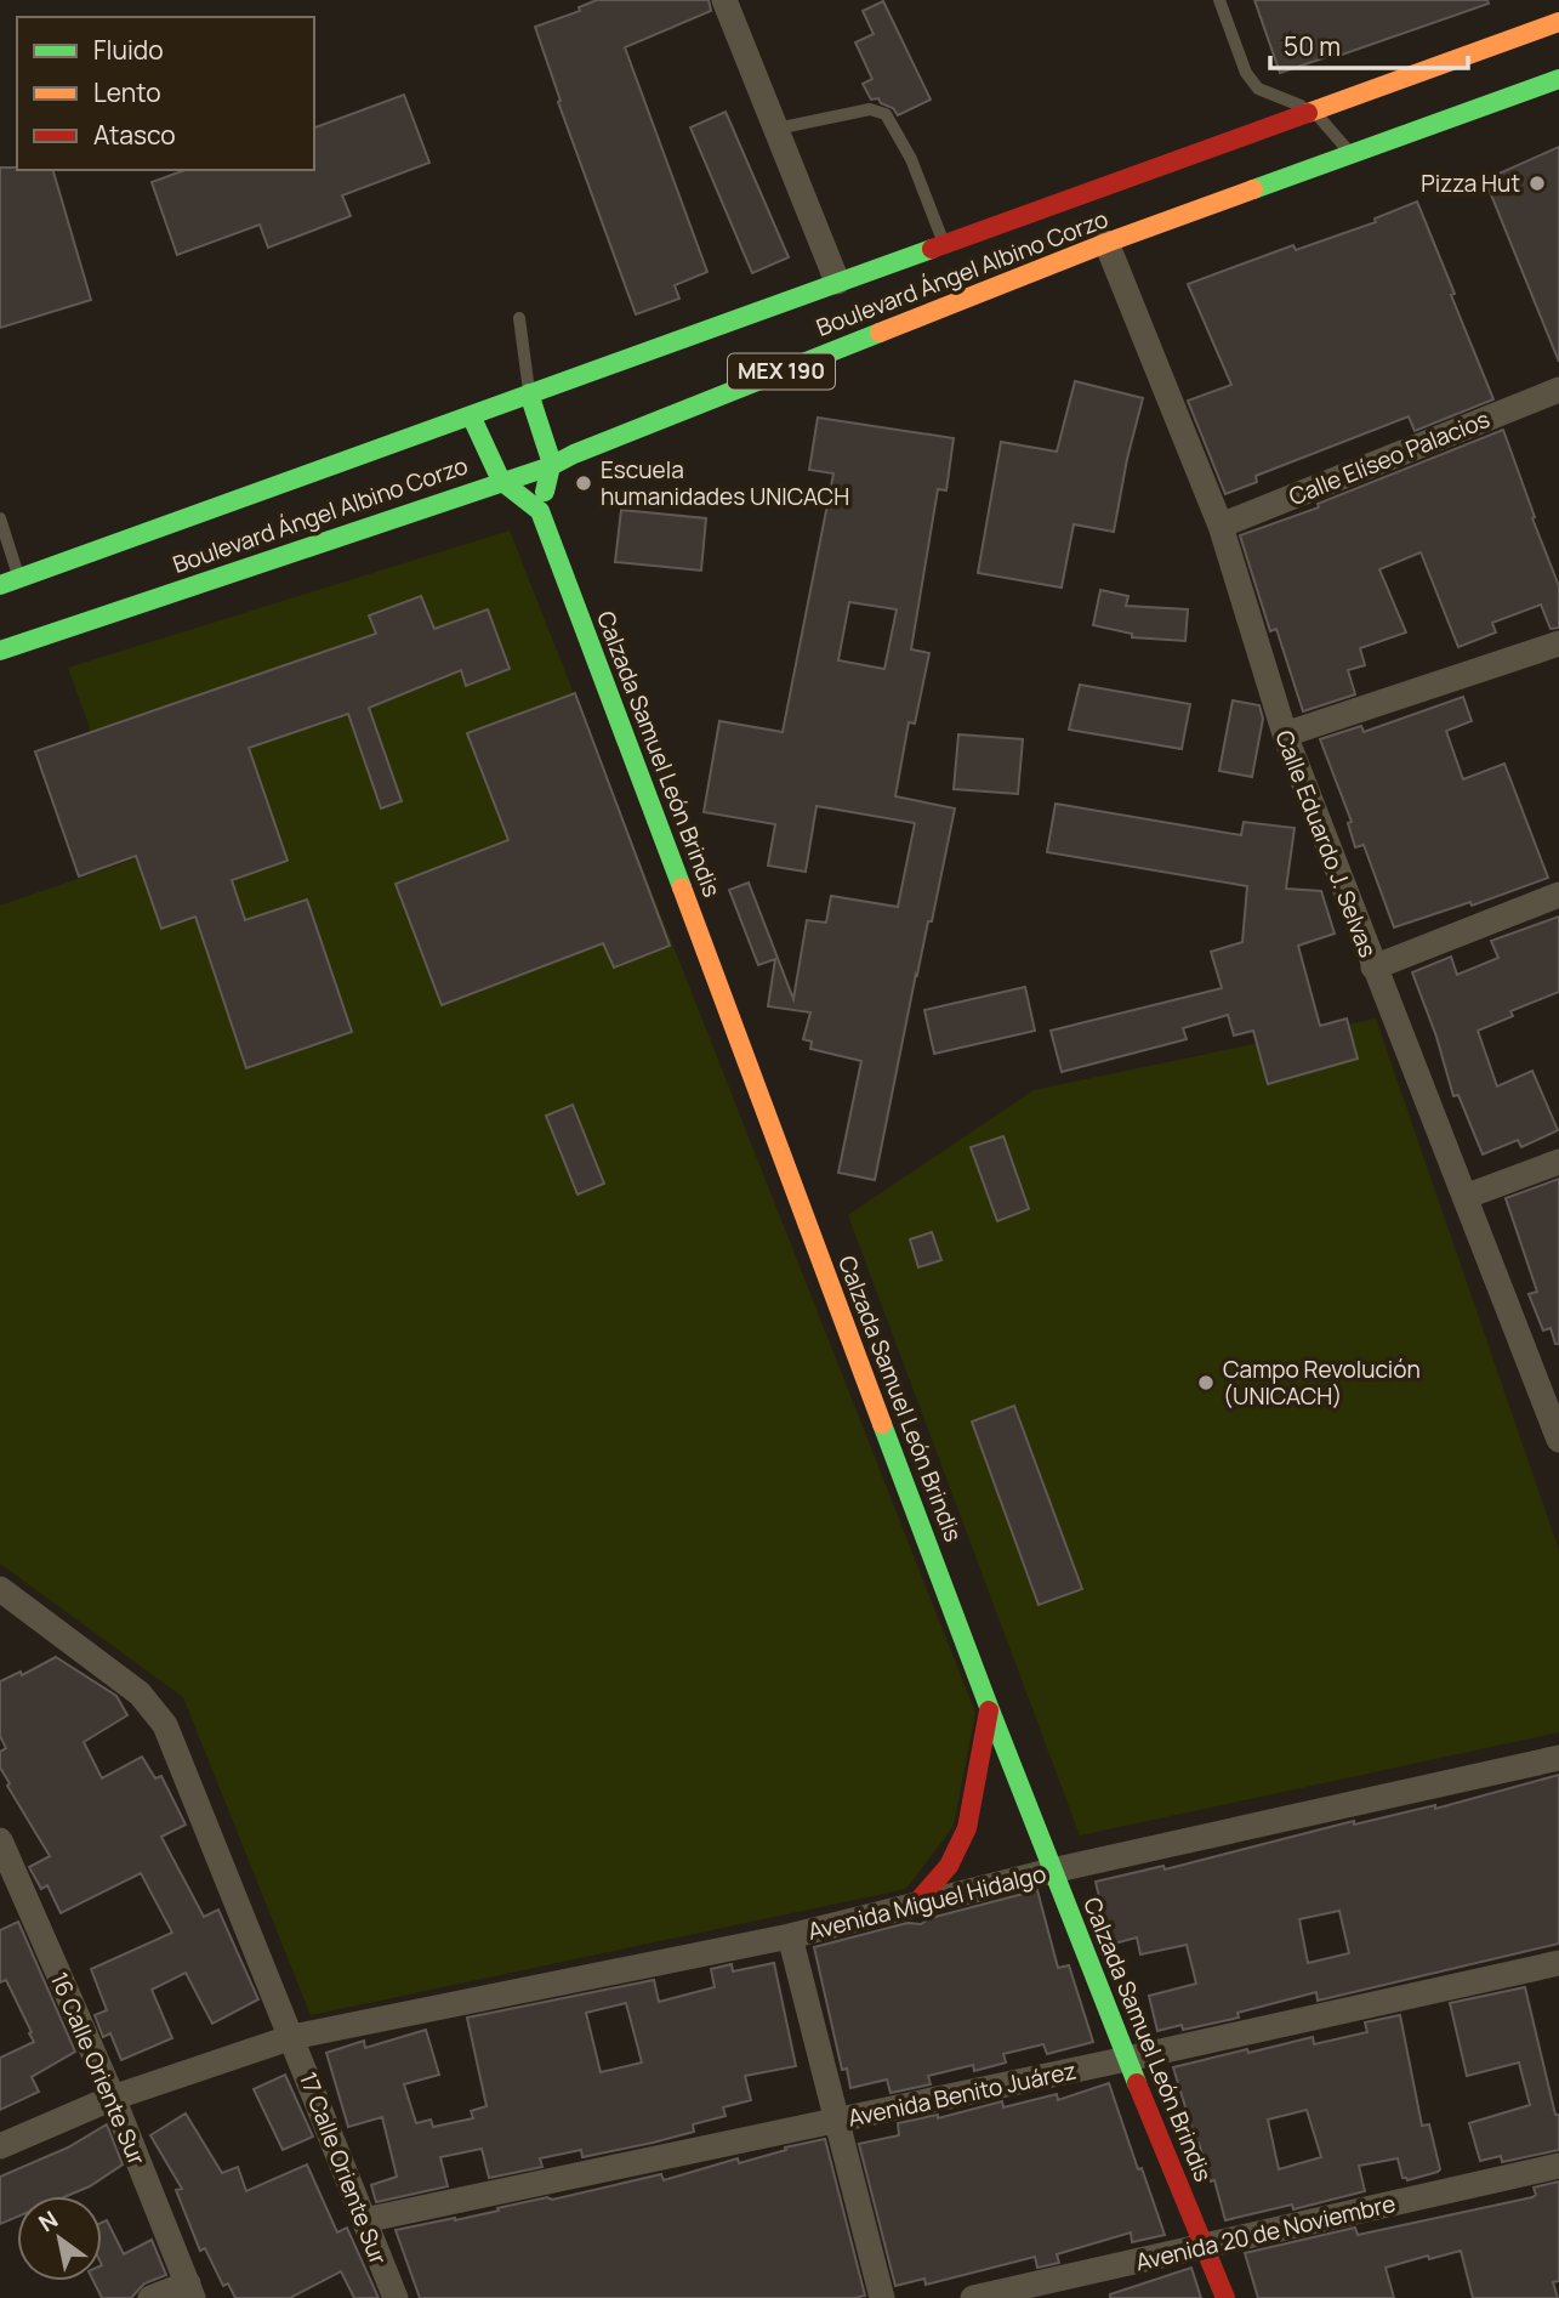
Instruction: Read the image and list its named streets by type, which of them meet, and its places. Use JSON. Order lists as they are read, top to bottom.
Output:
{
  "streets": {
    "main road": ["Boulevard Ángel Albino Corzo", "MEX 190", "Calzada Samuel León Brindis"],
    "street": [
      "Calle Elíseo Palacios",
      "Calle Eduardo J. Selvas",
      "Avenida Miguel Hidalgo",
      "16 Calle Oriente Sur",
      "Avenida Benito Juárez",
      "17 Calle Oriente Sur",
      "Avenida 20 de Noviembre"
    ]
  },
  "crossings": [
    ["Boulevard Ángel Albino Corzo", "Calle Eduardo J. Selvas"],
    ["Calle Elíseo Palacios", "Calle Eduardo J. Selvas"],
    ["Calzada Samuel León Brindis", "Avenida Miguel Hidalgo"],
    ["Calzada Samuel León Brindis", "Avenida Benito Juárez"],
    ["Calzada Samuel León Brindis", "Avenida 20 de Noviembre"],
    ["Avenida Miguel Hidalgo", "16 Calle Oriente Sur"],
    ["Avenida Miguel Hidalgo", "17 Calle Oriente Sur"],
    ["Avenida Benito Juárez", "17 Calle Oriente Sur"]
  ],
  "places": ["Pizza Hut", "Escuela humanidades UNICACH", "Campo Revolución (UNICACH)"],
  "legend": ["Fluido", "Lento", "Atasco"],
  "scale_bar": "50 m",
  "north": "top left"
}
